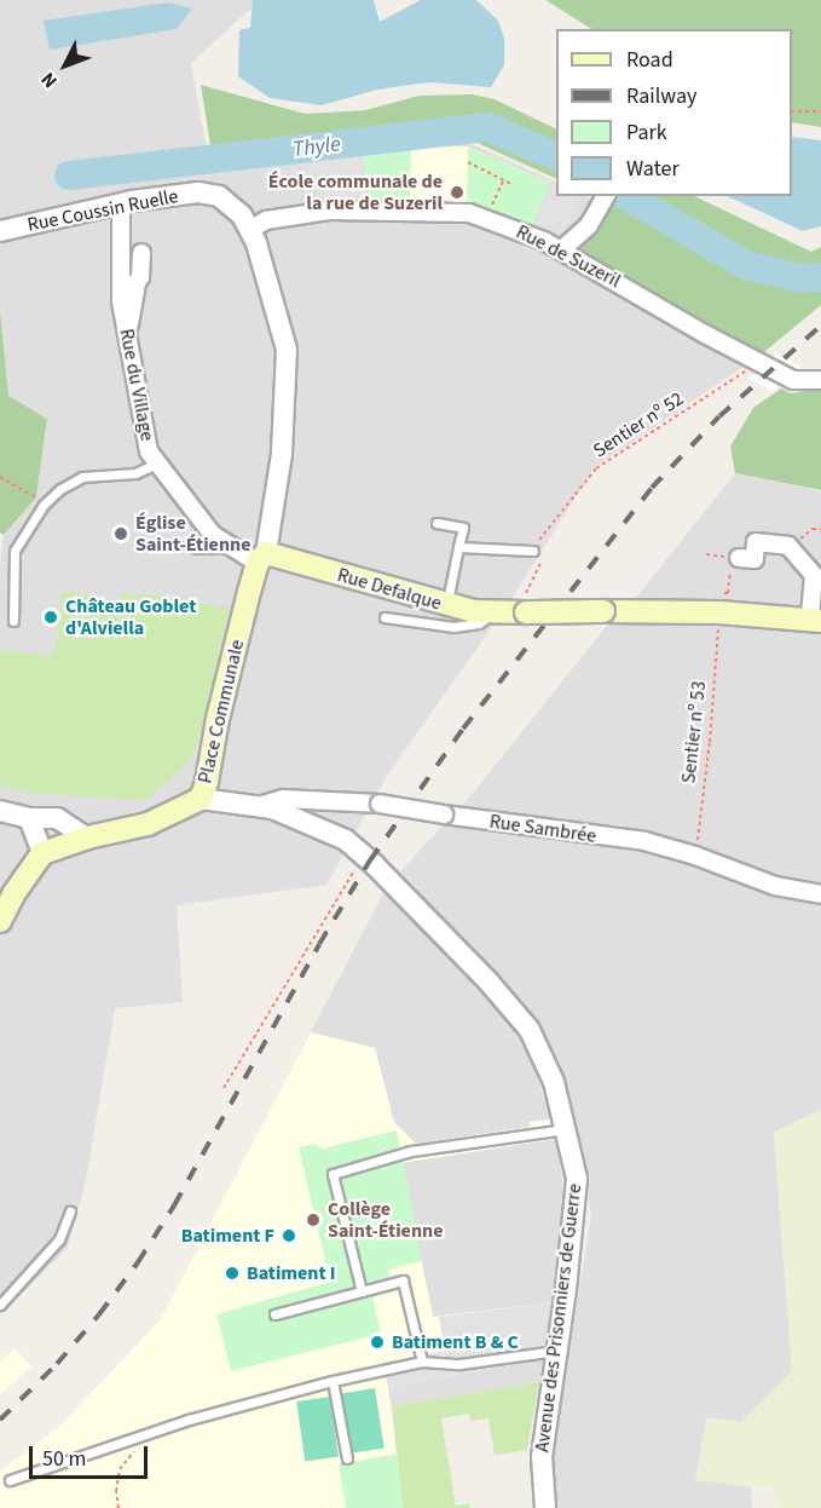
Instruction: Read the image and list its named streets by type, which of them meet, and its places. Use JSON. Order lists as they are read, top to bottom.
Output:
{
  "streets": {
    "main road": ["Rue Defalque", "Place Communale"],
    "street": [
      "Rue Coussin Ruelle",
      "Rue de Suzeril",
      "Rue du Village",
      "Rue Sambrée",
      "Avenue des Prisonniers de Guerre"
    ],
    "path": ["Sentier nᵒ 52", "Sentier nᵒ 53"]
  },
  "crossings": [
    ["Rue Coussin Ruelle", "Rue de Suzeril"],
    ["Rue Coussin Ruelle", "Rue du Village"],
    ["Rue Coussin Ruelle", "Rue Defalque"],
    ["Rue Coussin Ruelle", "Place Communale"],
    ["Rue de Suzeril", "Sentier nᵒ 52"],
    ["Rue du Village", "Rue Defalque"],
    ["Rue du Village", "Place Communale"],
    ["Sentier nᵒ 52", "Rue Defalque"],
    ["Rue Defalque", "Place Communale"],
    ["Rue Defalque", "Sentier nᵒ 53"],
    ["Place Communale", "Avenue des Prisonniers de Guerre"],
    ["Sentier nᵒ 53", "Rue Sambrée"],
    ["Rue Sambrée", "Avenue des Prisonniers de Guerre"]
  ],
  "water": ["Thyle"],
  "places": [
    "École communale de la rue de Suzeril",
    "Église Saint-Étienne",
    "Château Goblet d'Alviella",
    "Collège Saint-Étienne",
    "Batiment F",
    "Batiment I",
    "Batiment B & C"
  ],
  "legend": [
    "Road",
    "Railway",
    "Park",
    "Water"
  ],
  "scale_bar": "50 m",
  "north": "bottom left"
}
